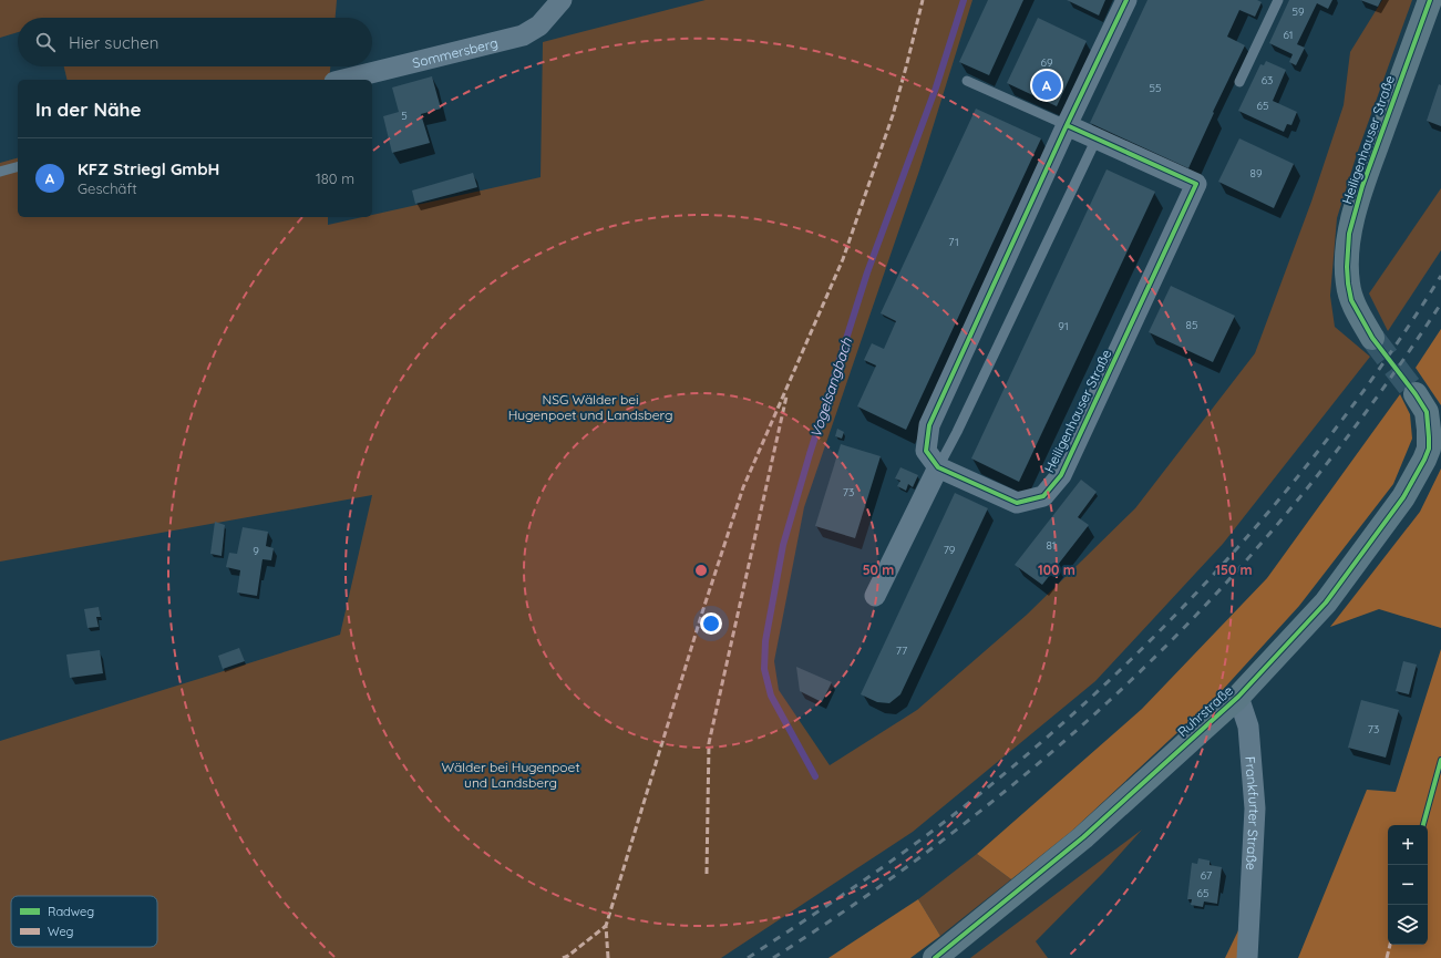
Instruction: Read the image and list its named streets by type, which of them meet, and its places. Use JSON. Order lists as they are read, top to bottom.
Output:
{
  "streets": {
    "main road": ["Heiligenhauser Straße", "Ruhrstraße"],
    "street": ["Sommersberg", "Frankfurter Straße"]
  },
  "crossings": [
    ["Ruhrstraße", "Frankfurter Straße"]
  ],
  "water": ["Vogelsangbach"],
  "parks": ["NSG Wälder bei Hugenpoet und Landsberg", "Wälder bei Hugenpoet und Landsberg"],
  "house_numbers": [
    "59",
    "61",
    "69",
    "63",
    "55",
    "65",
    "5",
    "89",
    "71",
    "85",
    "91",
    "73",
    "81",
    "79",
    "9",
    "77",
    "73",
    "67",
    "65"
  ],
  "legend": ["Radweg", "Weg"],
  "page": {
    "search": "Hier suchen",
    "pins": "A",
    "heading": "In der Nähe",
    "list": [
      {
        "mark": "A",
        "name": "KFZ Striegl GmbH",
        "note": "Geschäft",
        "value": "180 m"
      }
    ],
    "map_buttons": ["+", "−"]
  },
  "rings": ["50 m", "100 m", "150 m"]
}
